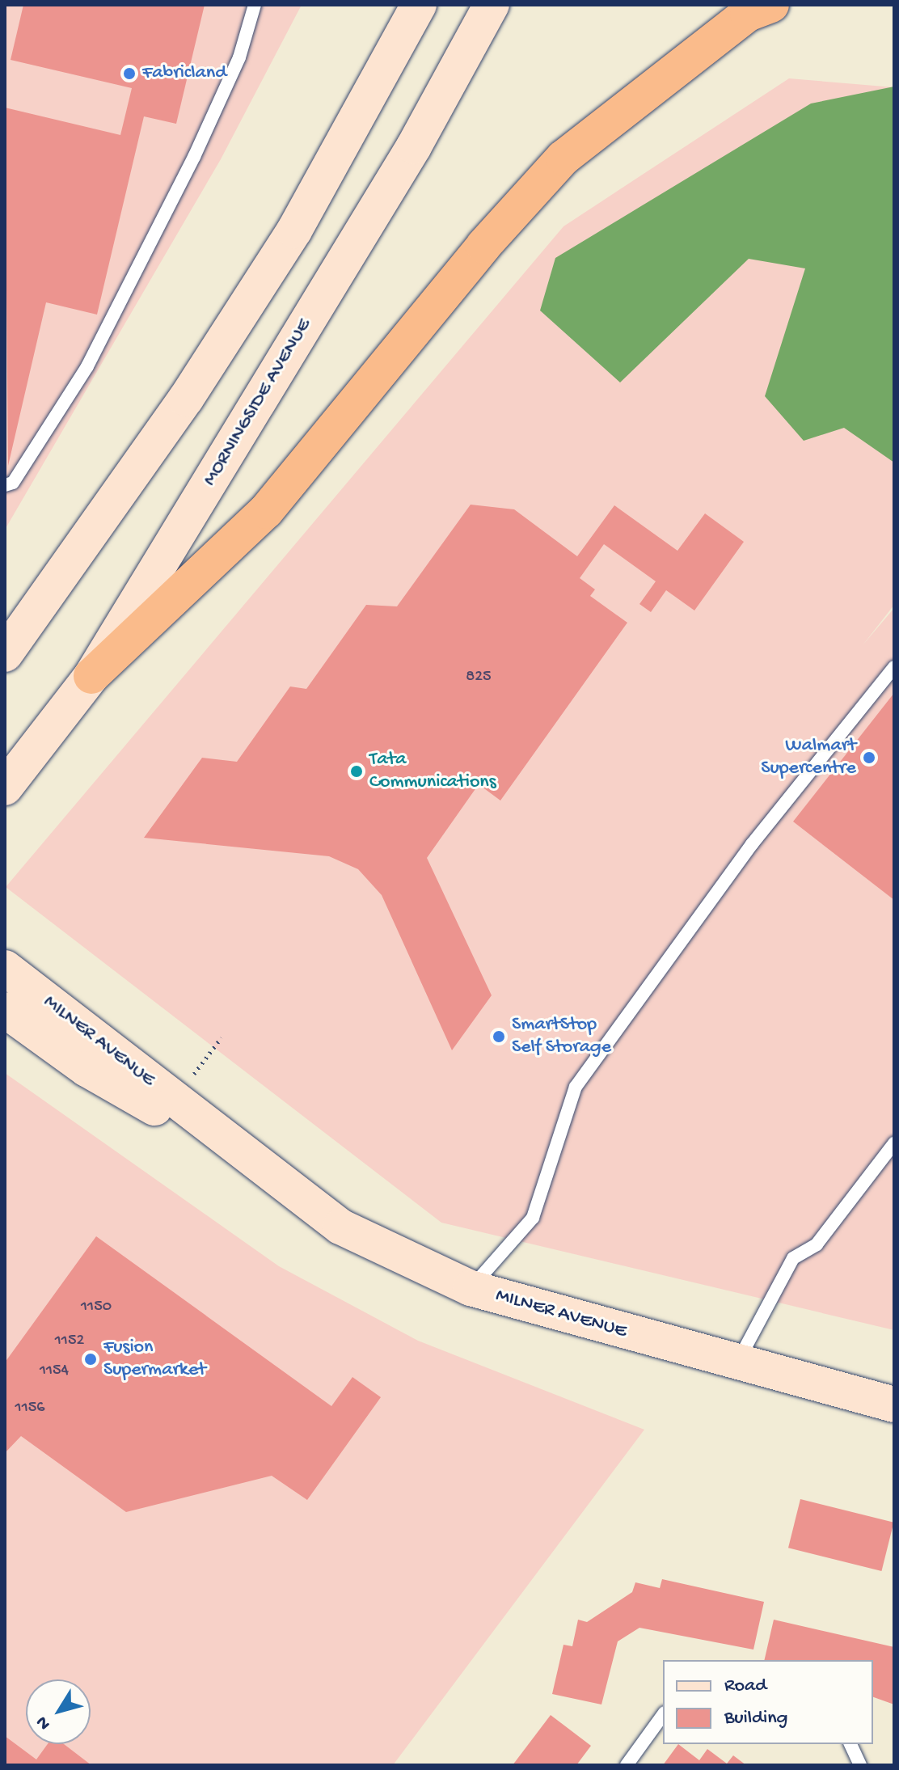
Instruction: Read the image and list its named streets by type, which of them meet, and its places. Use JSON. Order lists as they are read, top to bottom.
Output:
{
  "streets": {
    "main road": ["MORNINGSIDE AVENUE", "MILNER AVENUE"]
  },
  "places": [
    "Fabricland",
    "Walmart Supercentre",
    "Tata Communications",
    "SmartStop Self Storage",
    "Fusion Supermarket"
  ],
  "house_numbers": [
    "825",
    "1150",
    "1152",
    "1154",
    "1156"
  ],
  "legend": ["Road", "Building"],
  "north": "bottom left"
}
